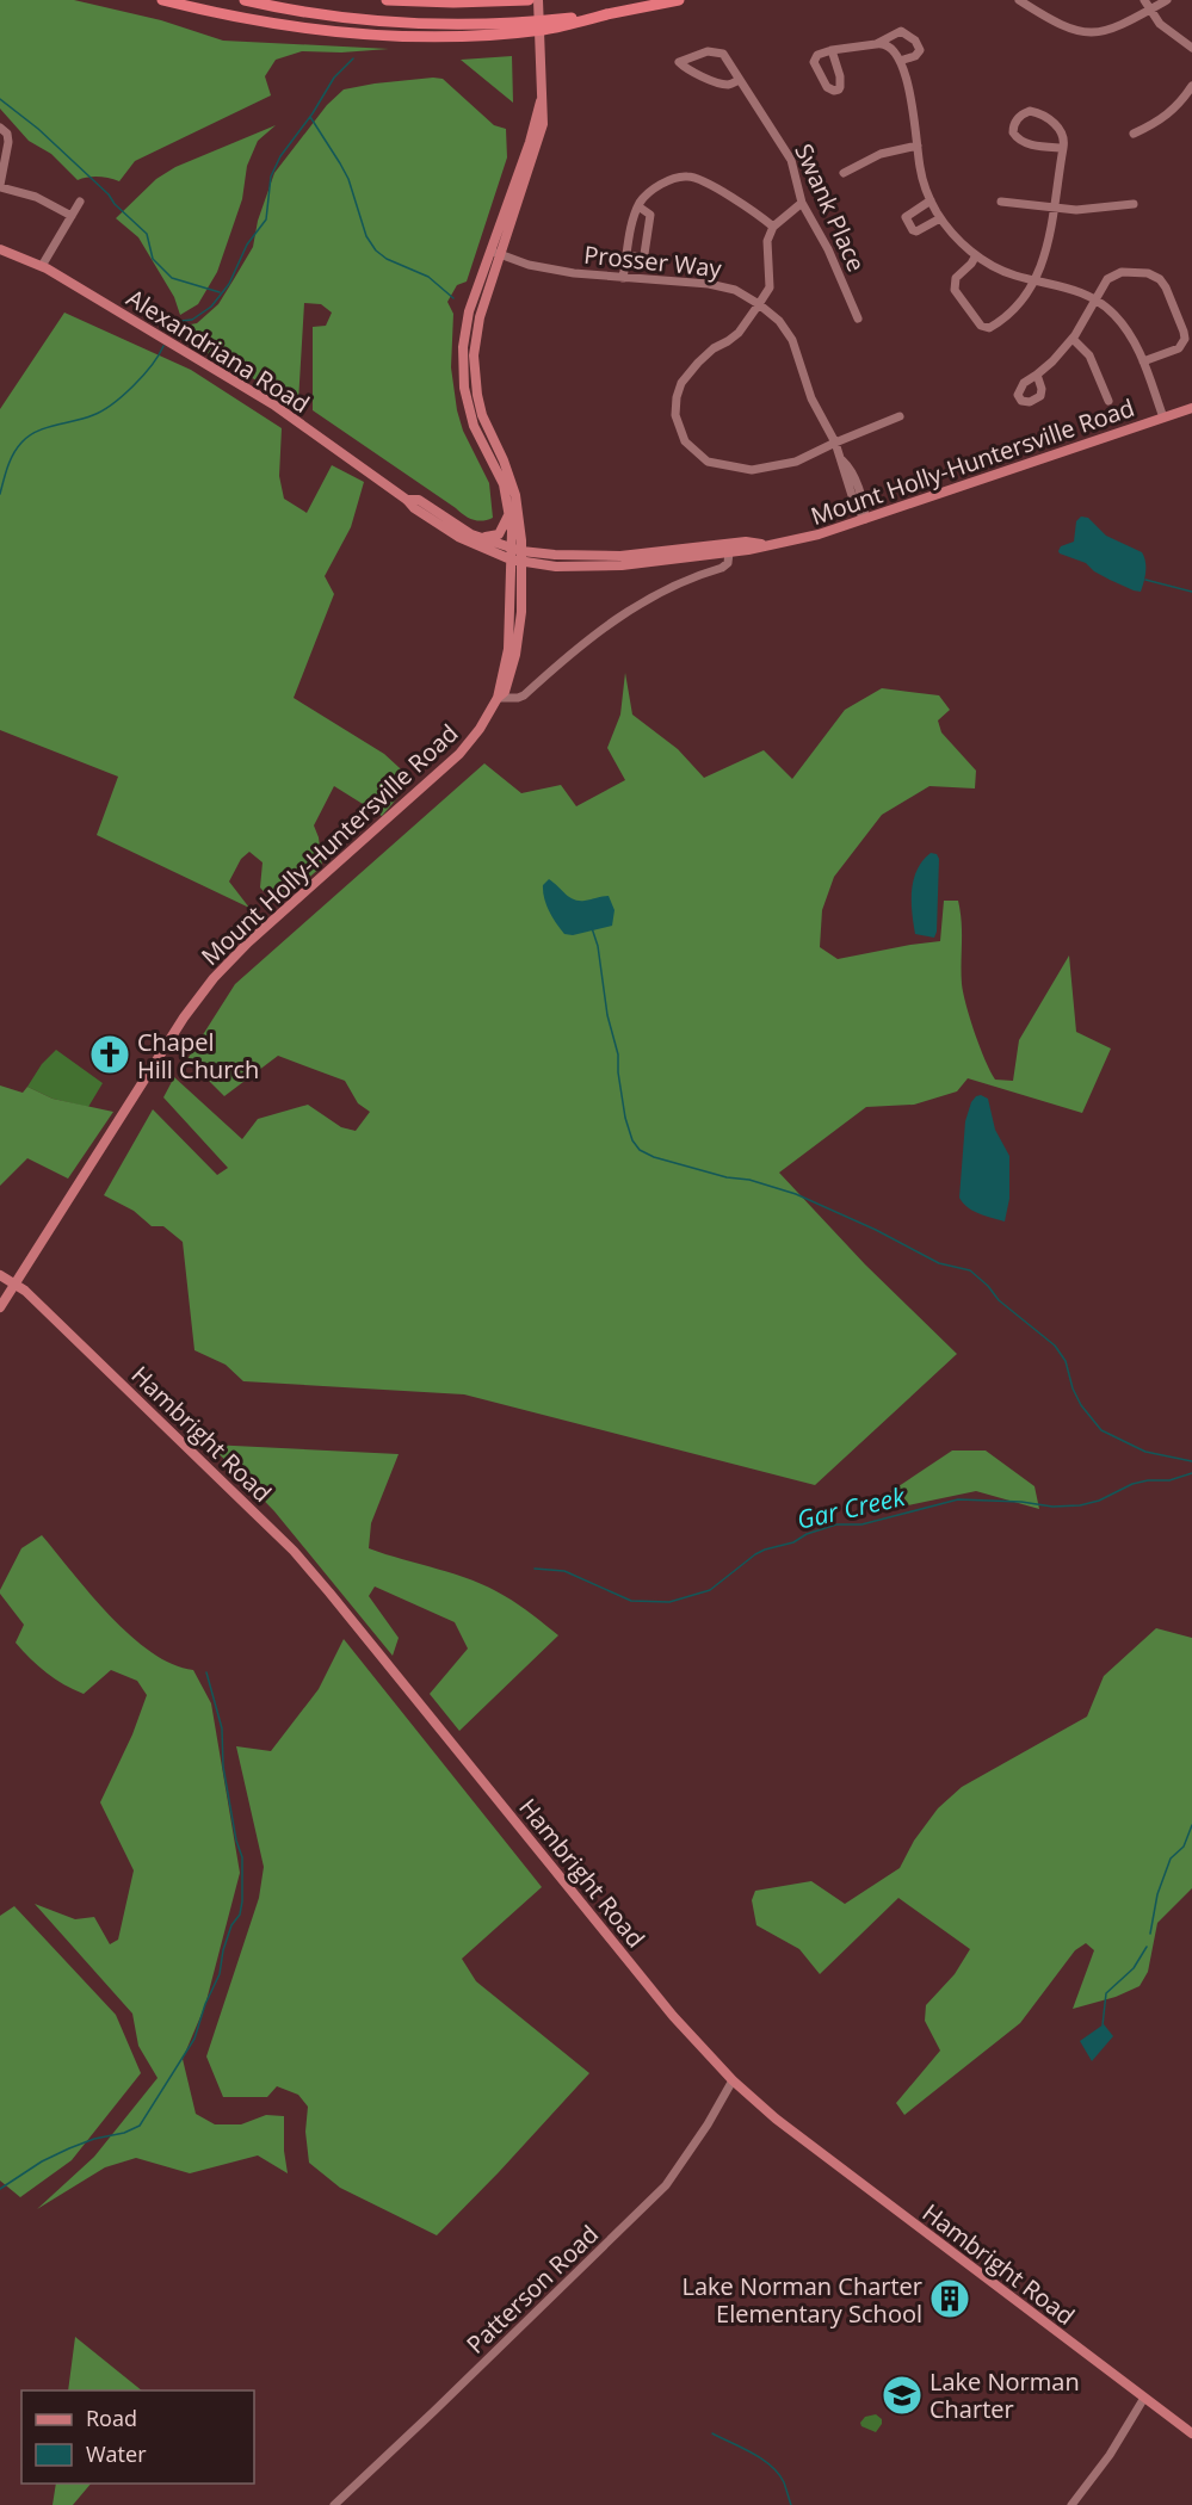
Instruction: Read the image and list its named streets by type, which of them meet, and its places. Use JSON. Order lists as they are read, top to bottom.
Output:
{
  "streets": {
    "main road": ["Alexandriana Road", "Mount Holly-Huntersville Road", "Hambright Road"],
    "street": ["Swank Place", "Prosser Way", "Patterson Road"]
  },
  "crossings": [
    ["Prosser Way", "Mount Holly-Huntersville Road"],
    ["Alexandriana Road", "Mount Holly-Huntersville Road"],
    ["Mount Holly-Huntersville Road", "Hambright Road"],
    ["Hambright Road", "Patterson Road"]
  ],
  "water": ["Gar Creek"],
  "places": {
    "church": ["Chapel Hill Church"],
    "building": ["Lake Norman Charter Elementary School"],
    "school or university": ["Lake Norman Charter"]
  },
  "legend": ["Road", "Water"]
}
